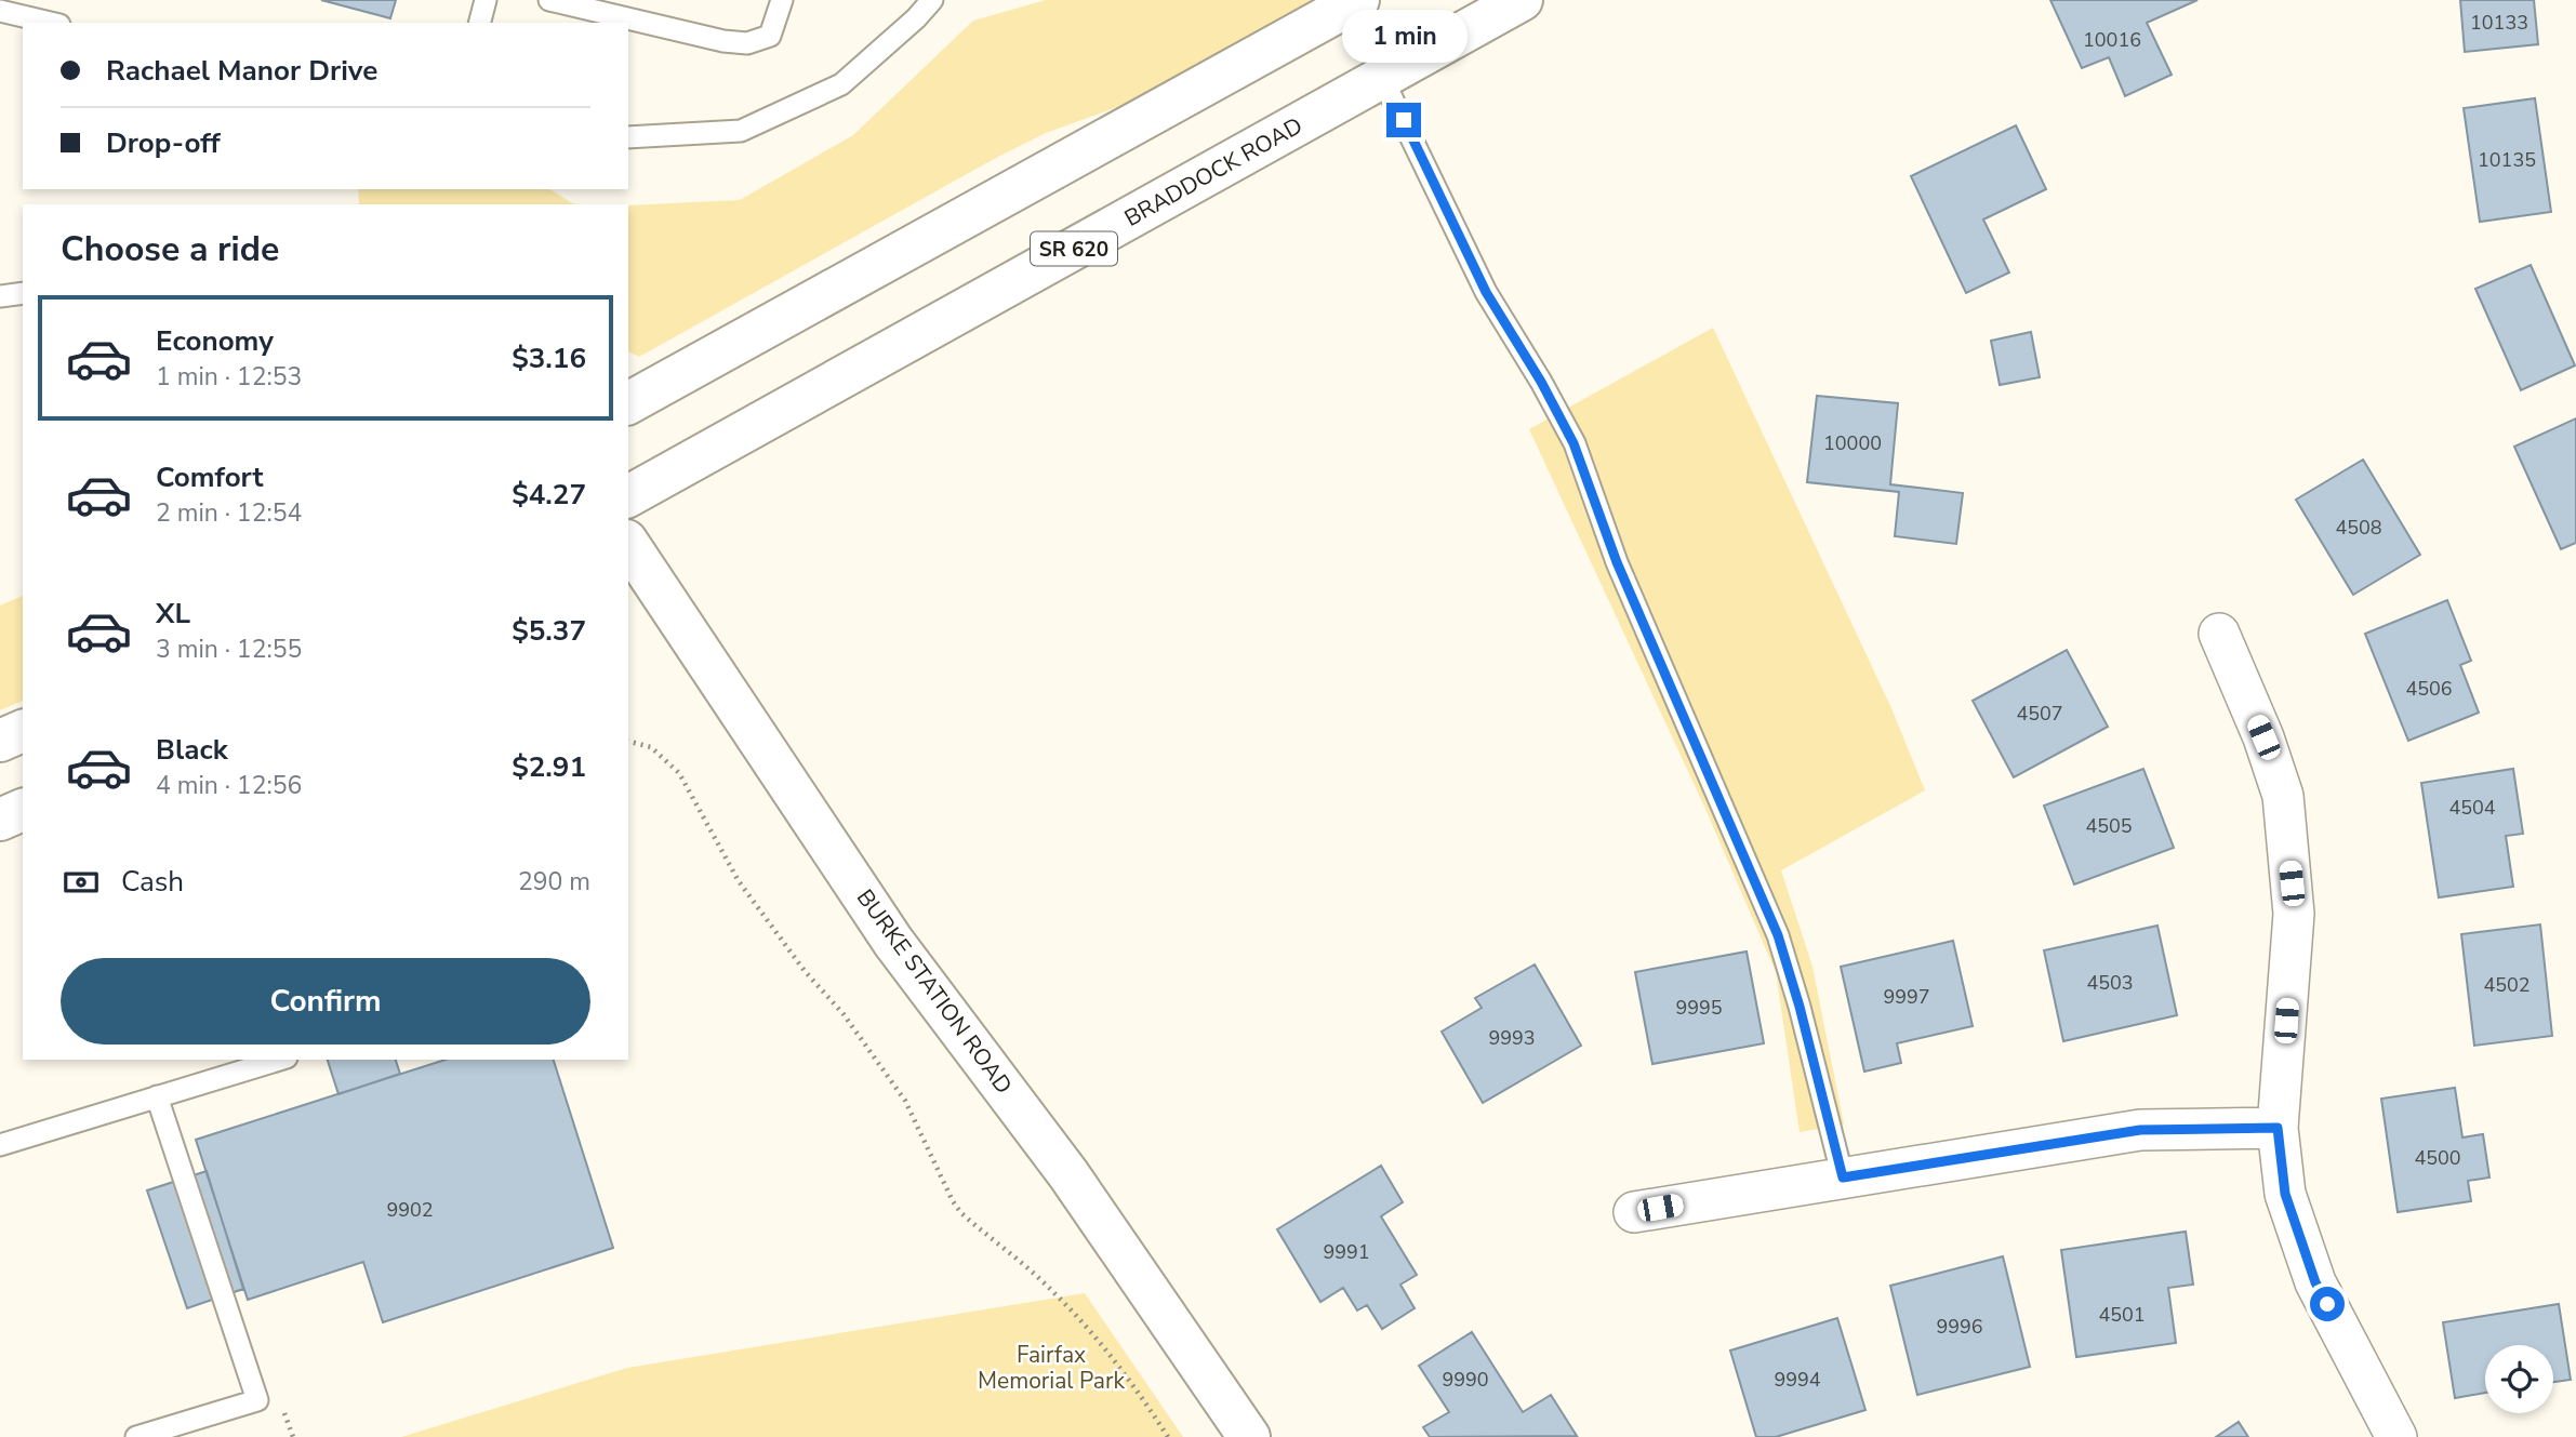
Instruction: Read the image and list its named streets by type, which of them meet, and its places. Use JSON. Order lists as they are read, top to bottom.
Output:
{
  "streets": {
    "main road": ["BRADDOCK ROAD", "SR 620", "BURKE STATION ROAD"]
  },
  "parks": ["Fairfax Memorial Park"],
  "house_numbers": [
    "10133",
    "10016",
    "10135",
    "10000",
    "4508",
    "4506",
    "4507",
    "4504",
    "4505",
    "4503",
    "4502",
    "9997",
    "9995",
    "9993",
    "4500",
    "9902",
    "9991",
    "4501",
    "9996",
    "9990",
    "9994"
  ],
  "page": {
    "bubble": "1 min",
    "banner": ["Rachael Manor Drive", "Drop-off"],
    "heading": "Choose a ride",
    "list": [
      {
        "name": "Economy",
        "note": "1 min · 12:53",
        "value": "$3.16"
      },
      {
        "name": "Comfort",
        "note": "2 min · 12:54",
        "value": "$4.27"
      },
      {
        "name": "XL",
        "note": "3 min · 12:55",
        "value": "$5.37"
      },
      {
        "name": "Black",
        "note": "4 min · 12:56",
        "value": "$2.91"
      }
    ],
    "pay": ["Cash", "290 m"],
    "buttons": "Confirm"
  }
}
